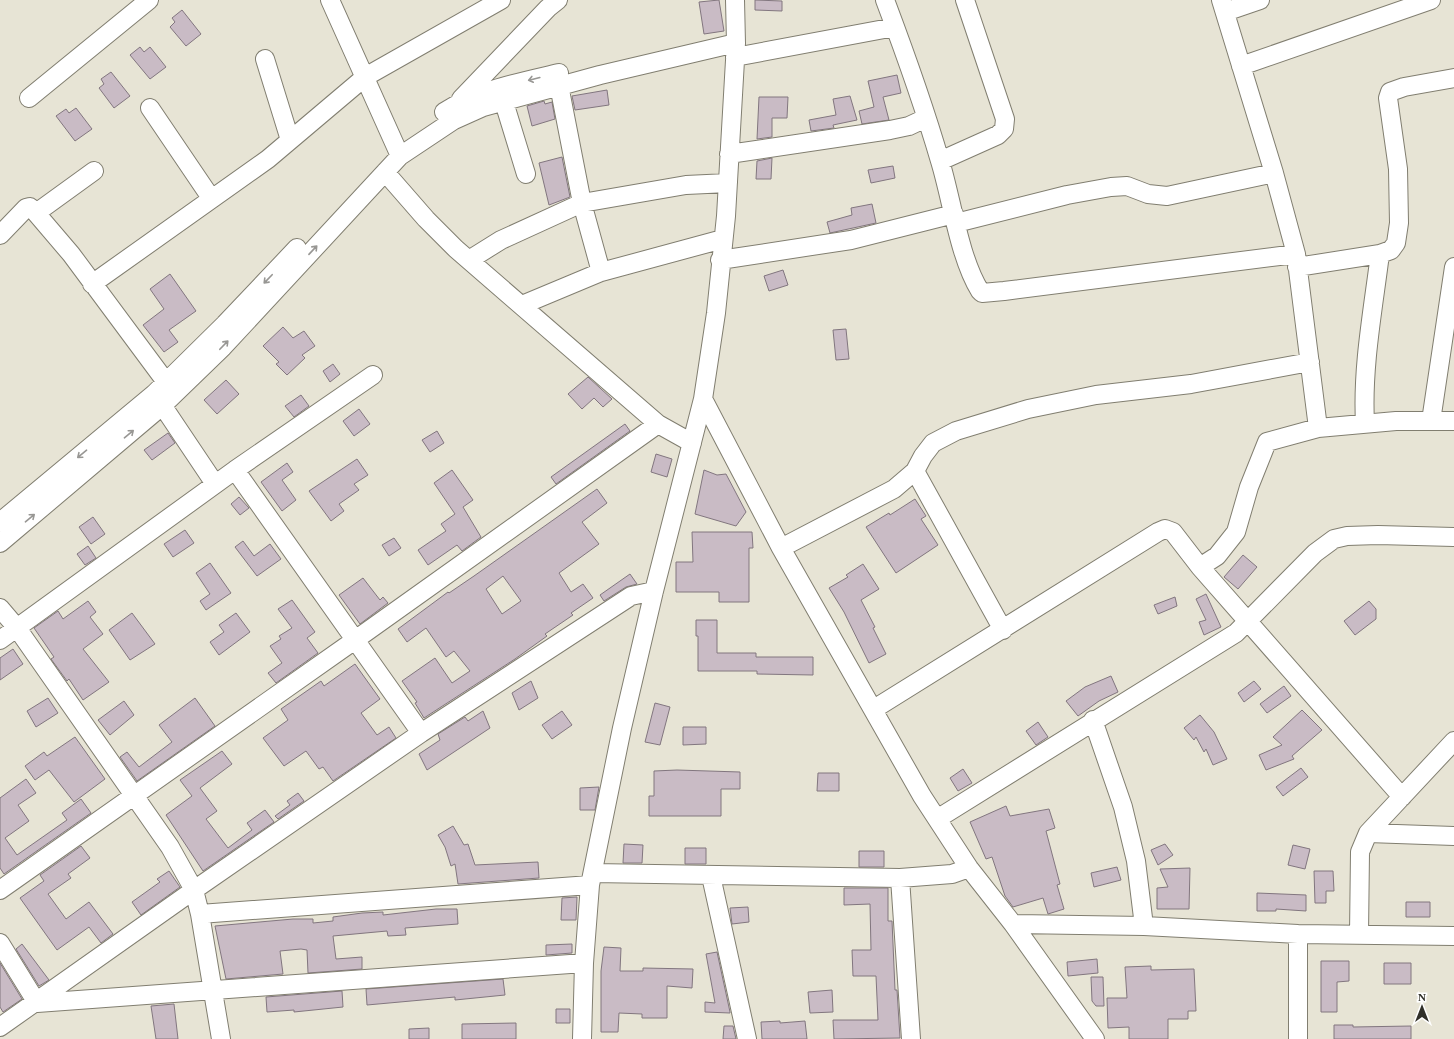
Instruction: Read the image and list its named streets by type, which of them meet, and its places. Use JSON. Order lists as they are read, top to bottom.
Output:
{
  "north": "top"
}
